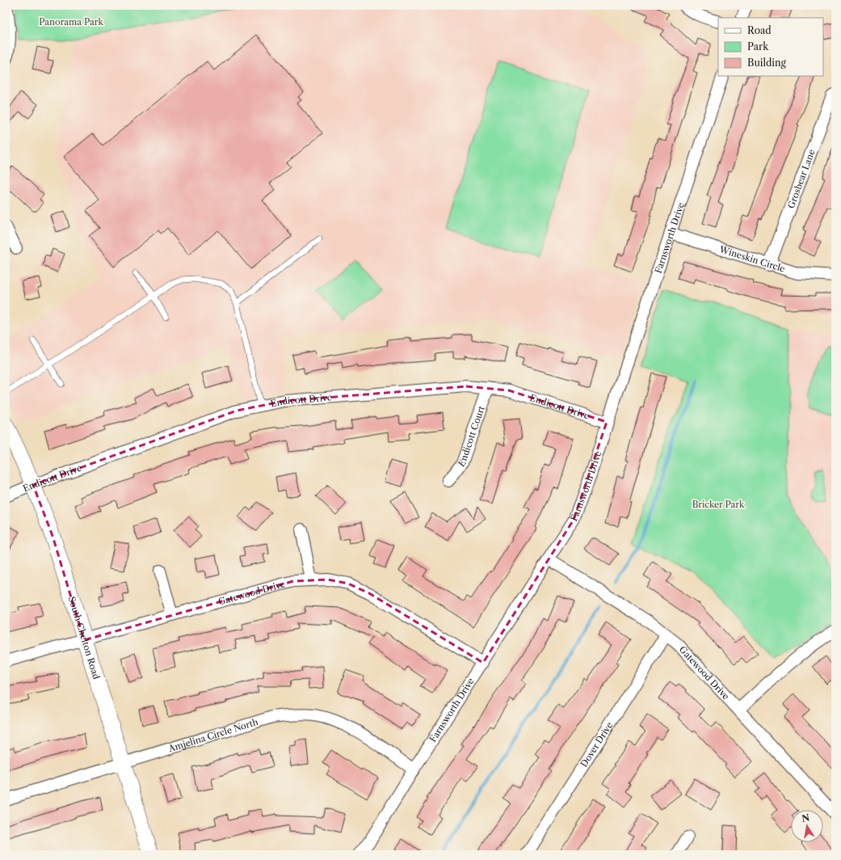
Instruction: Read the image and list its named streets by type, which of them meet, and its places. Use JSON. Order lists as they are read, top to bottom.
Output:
{
  "streets": {
    "main road": ["South Chelton Road"],
    "street": [
      "Grosbear Lane",
      "Farnsworth Drive",
      "Wineskin Circle",
      "Endicott Drive",
      "Endicott Court",
      "Gatewood Drive",
      "Amjelina Circle North",
      "Dover Drive"
    ]
  },
  "crossings": [
    ["Grosbear Lane", "Wineskin Circle"],
    ["Farnsworth Drive", "Wineskin Circle"],
    ["Farnsworth Drive", "Endicott Drive"],
    ["Farnsworth Drive", "Gatewood Drive"],
    ["Farnsworth Drive", "Amjelina Circle North"],
    ["Endicott Drive", "Endicott Court"],
    ["Endicott Drive", "South Chelton Road"],
    ["Gatewood Drive", "South Chelton Road"],
    ["Gatewood Drive", "Dover Drive"],
    ["South Chelton Road", "Amjelina Circle North"]
  ],
  "parks": ["Panorama Park", "Bricker Park"],
  "legend": ["Road", "Park", "Building"],
  "north": "top"
}
